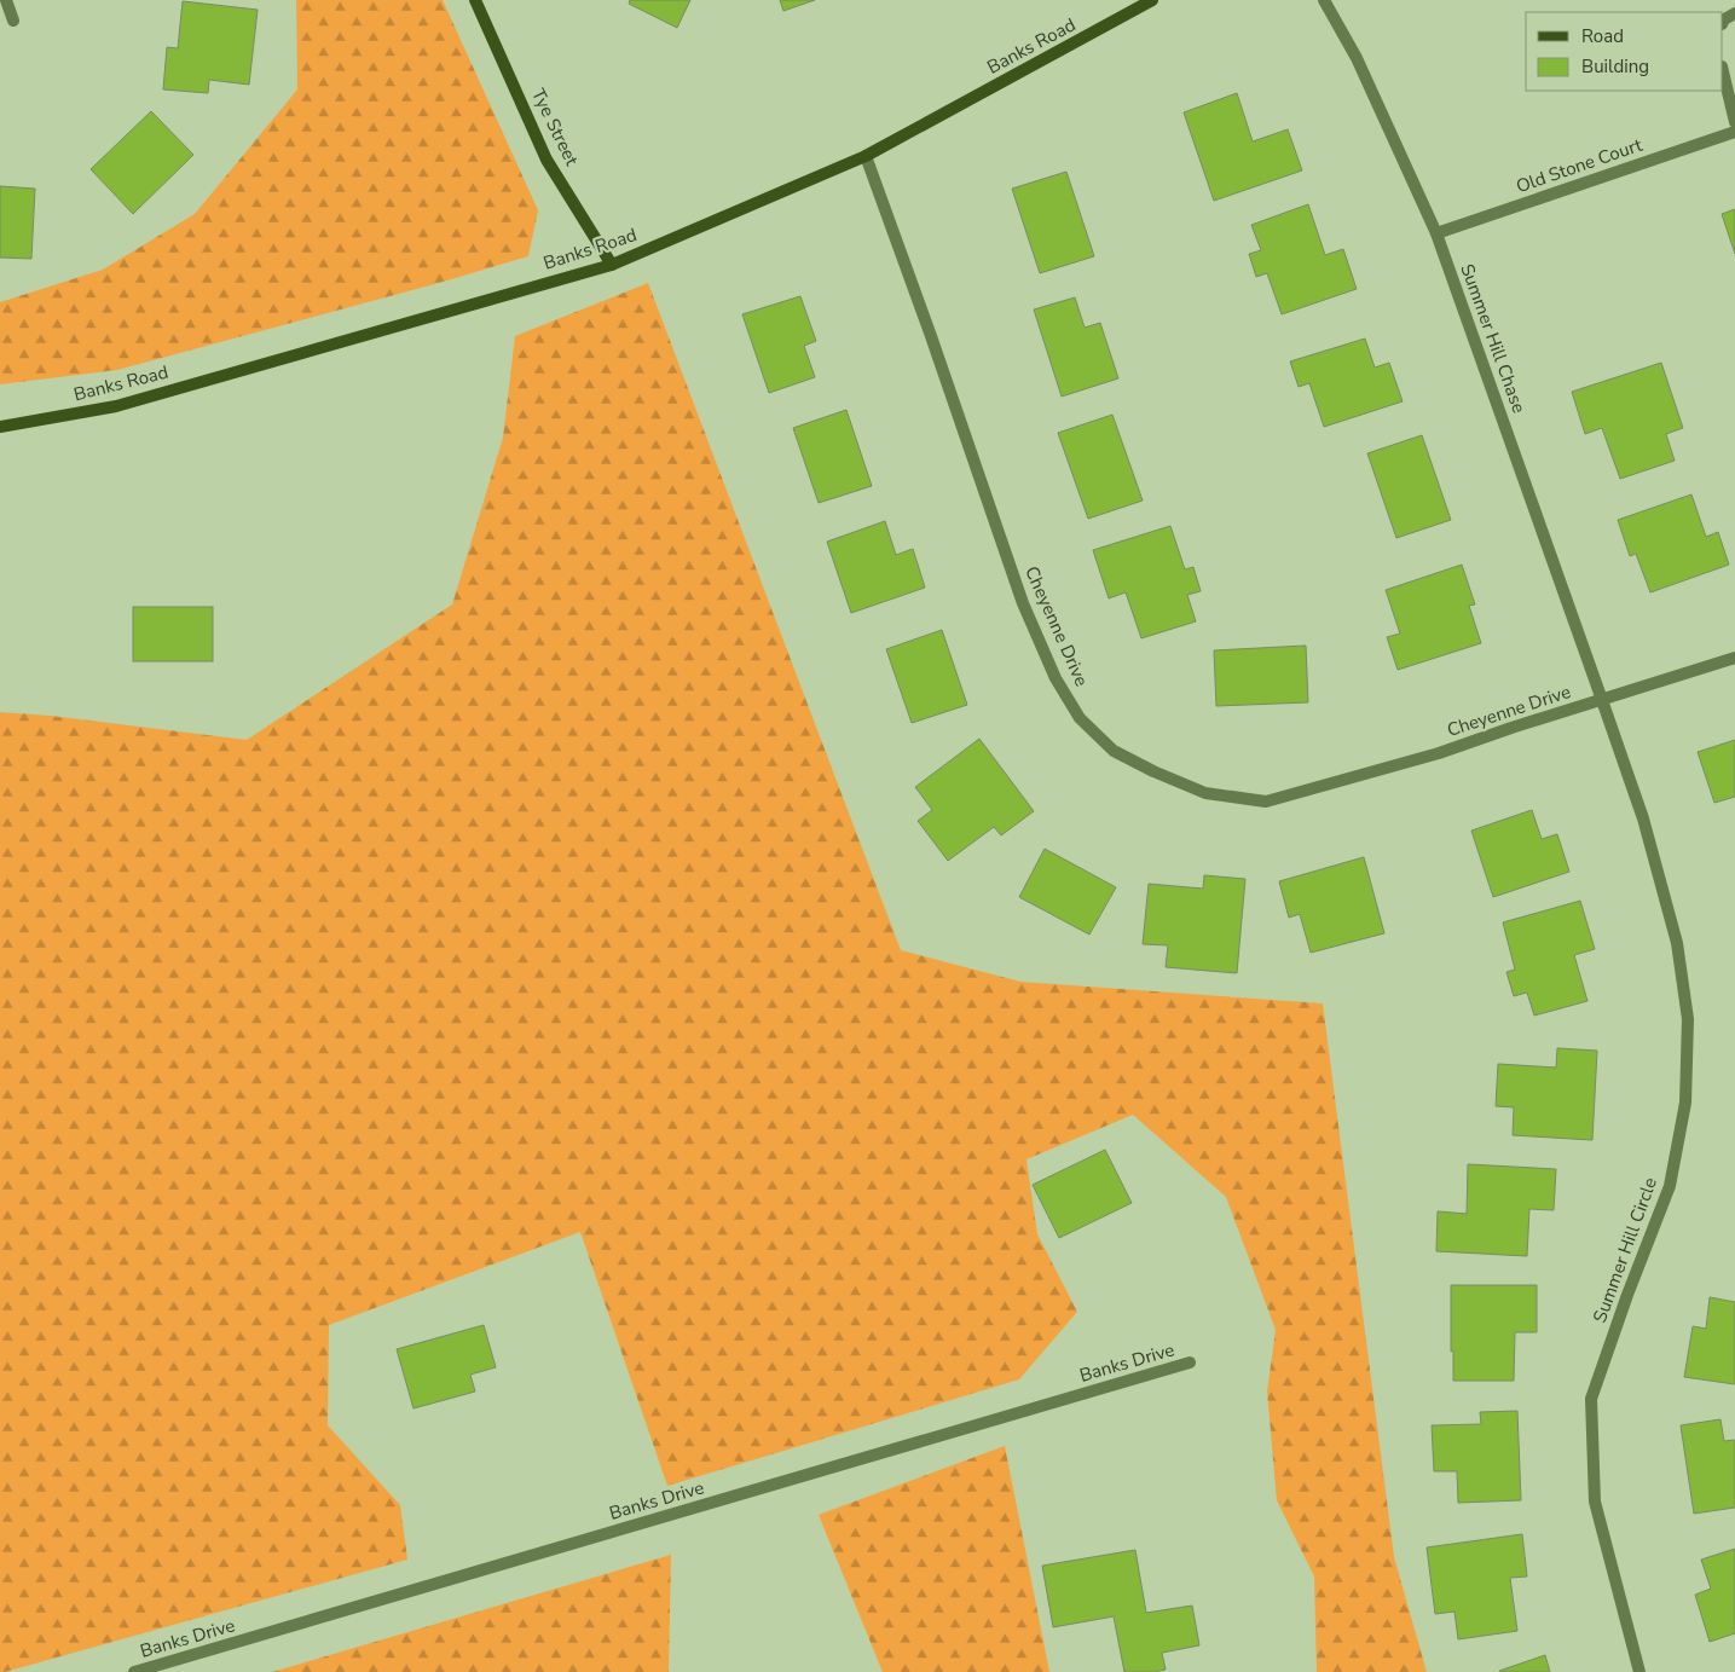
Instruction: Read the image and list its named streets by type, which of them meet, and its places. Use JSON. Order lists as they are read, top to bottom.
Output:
{
  "streets": {
    "street": [
      "Banks Road",
      "Tye Street",
      "Old Stone Court",
      "Summer Hill Chase",
      "Cheyenne Drive",
      "Summer Hill Circle",
      "Banks Drive"
    ]
  },
  "crossings": [
    ["Banks Road", "Tye Street"],
    ["Banks Road", "Cheyenne Drive"],
    ["Old Stone Court", "Summer Hill Chase"],
    ["Summer Hill Chase", "Cheyenne Drive"],
    ["Summer Hill Chase", "Summer Hill Circle"],
    ["Cheyenne Drive", "Summer Hill Circle"]
  ],
  "legend": ["Road", "Building"]
}
